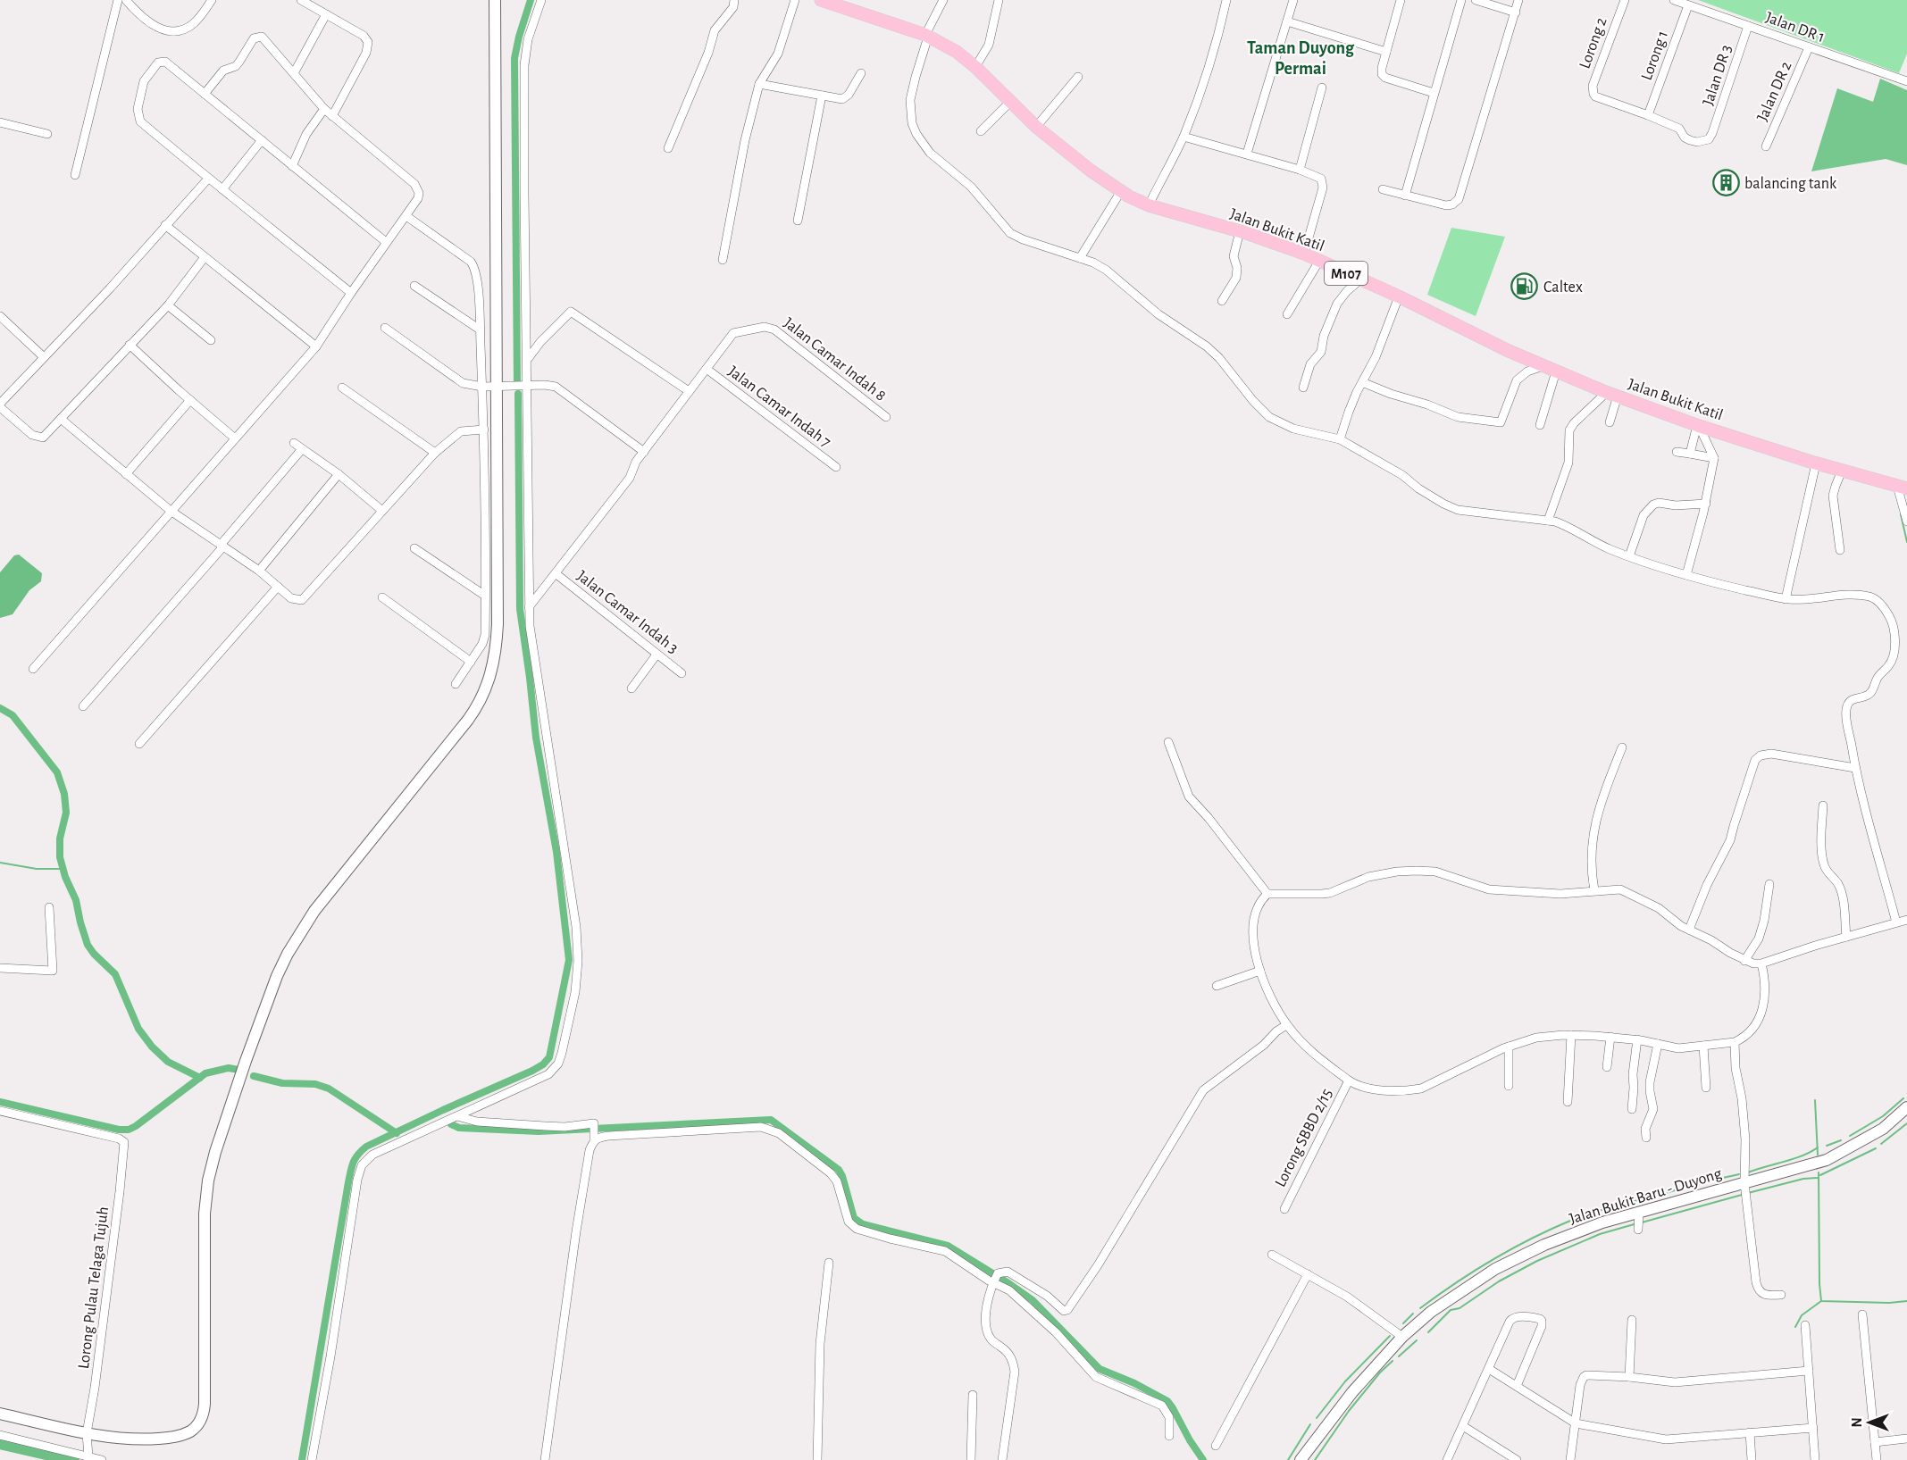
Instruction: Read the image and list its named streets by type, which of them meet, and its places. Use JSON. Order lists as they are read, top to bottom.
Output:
{
  "streets": {
    "main road": ["Jalan Bukit Katil", "M107", "Jalan Bukit Baru - Duyong"],
    "street": [
      "Jalan DR 1",
      "Lorong 2",
      "Lorong 1",
      "Jalan DR 3",
      "Jalan DR 2",
      "Jalan Camar Indah 8",
      "Jalan Camar Indah 7",
      "Jalan Camar Indah 3",
      "Lorong SBBD 2/15",
      "Lorong Pulau Telaga Tujuh"
    ]
  },
  "crossings": [
    ["Jalan DR 1", "Lorong 1"],
    ["Jalan DR 1", "Jalan DR 3"],
    ["Jalan DR 1", "Jalan DR 2"],
    ["Lorong 2", "Lorong 1"],
    ["Lorong 2", "Jalan DR 3"],
    ["Lorong 1", "Jalan DR 3"],
    ["Jalan Camar Indah 8", "Jalan Camar Indah 7"]
  ],
  "districts": ["Taman Duyong Permai"],
  "places": {
    "building": ["balancing tank"],
    "fuel station": ["Caltex"]
  },
  "north": "left"
}
